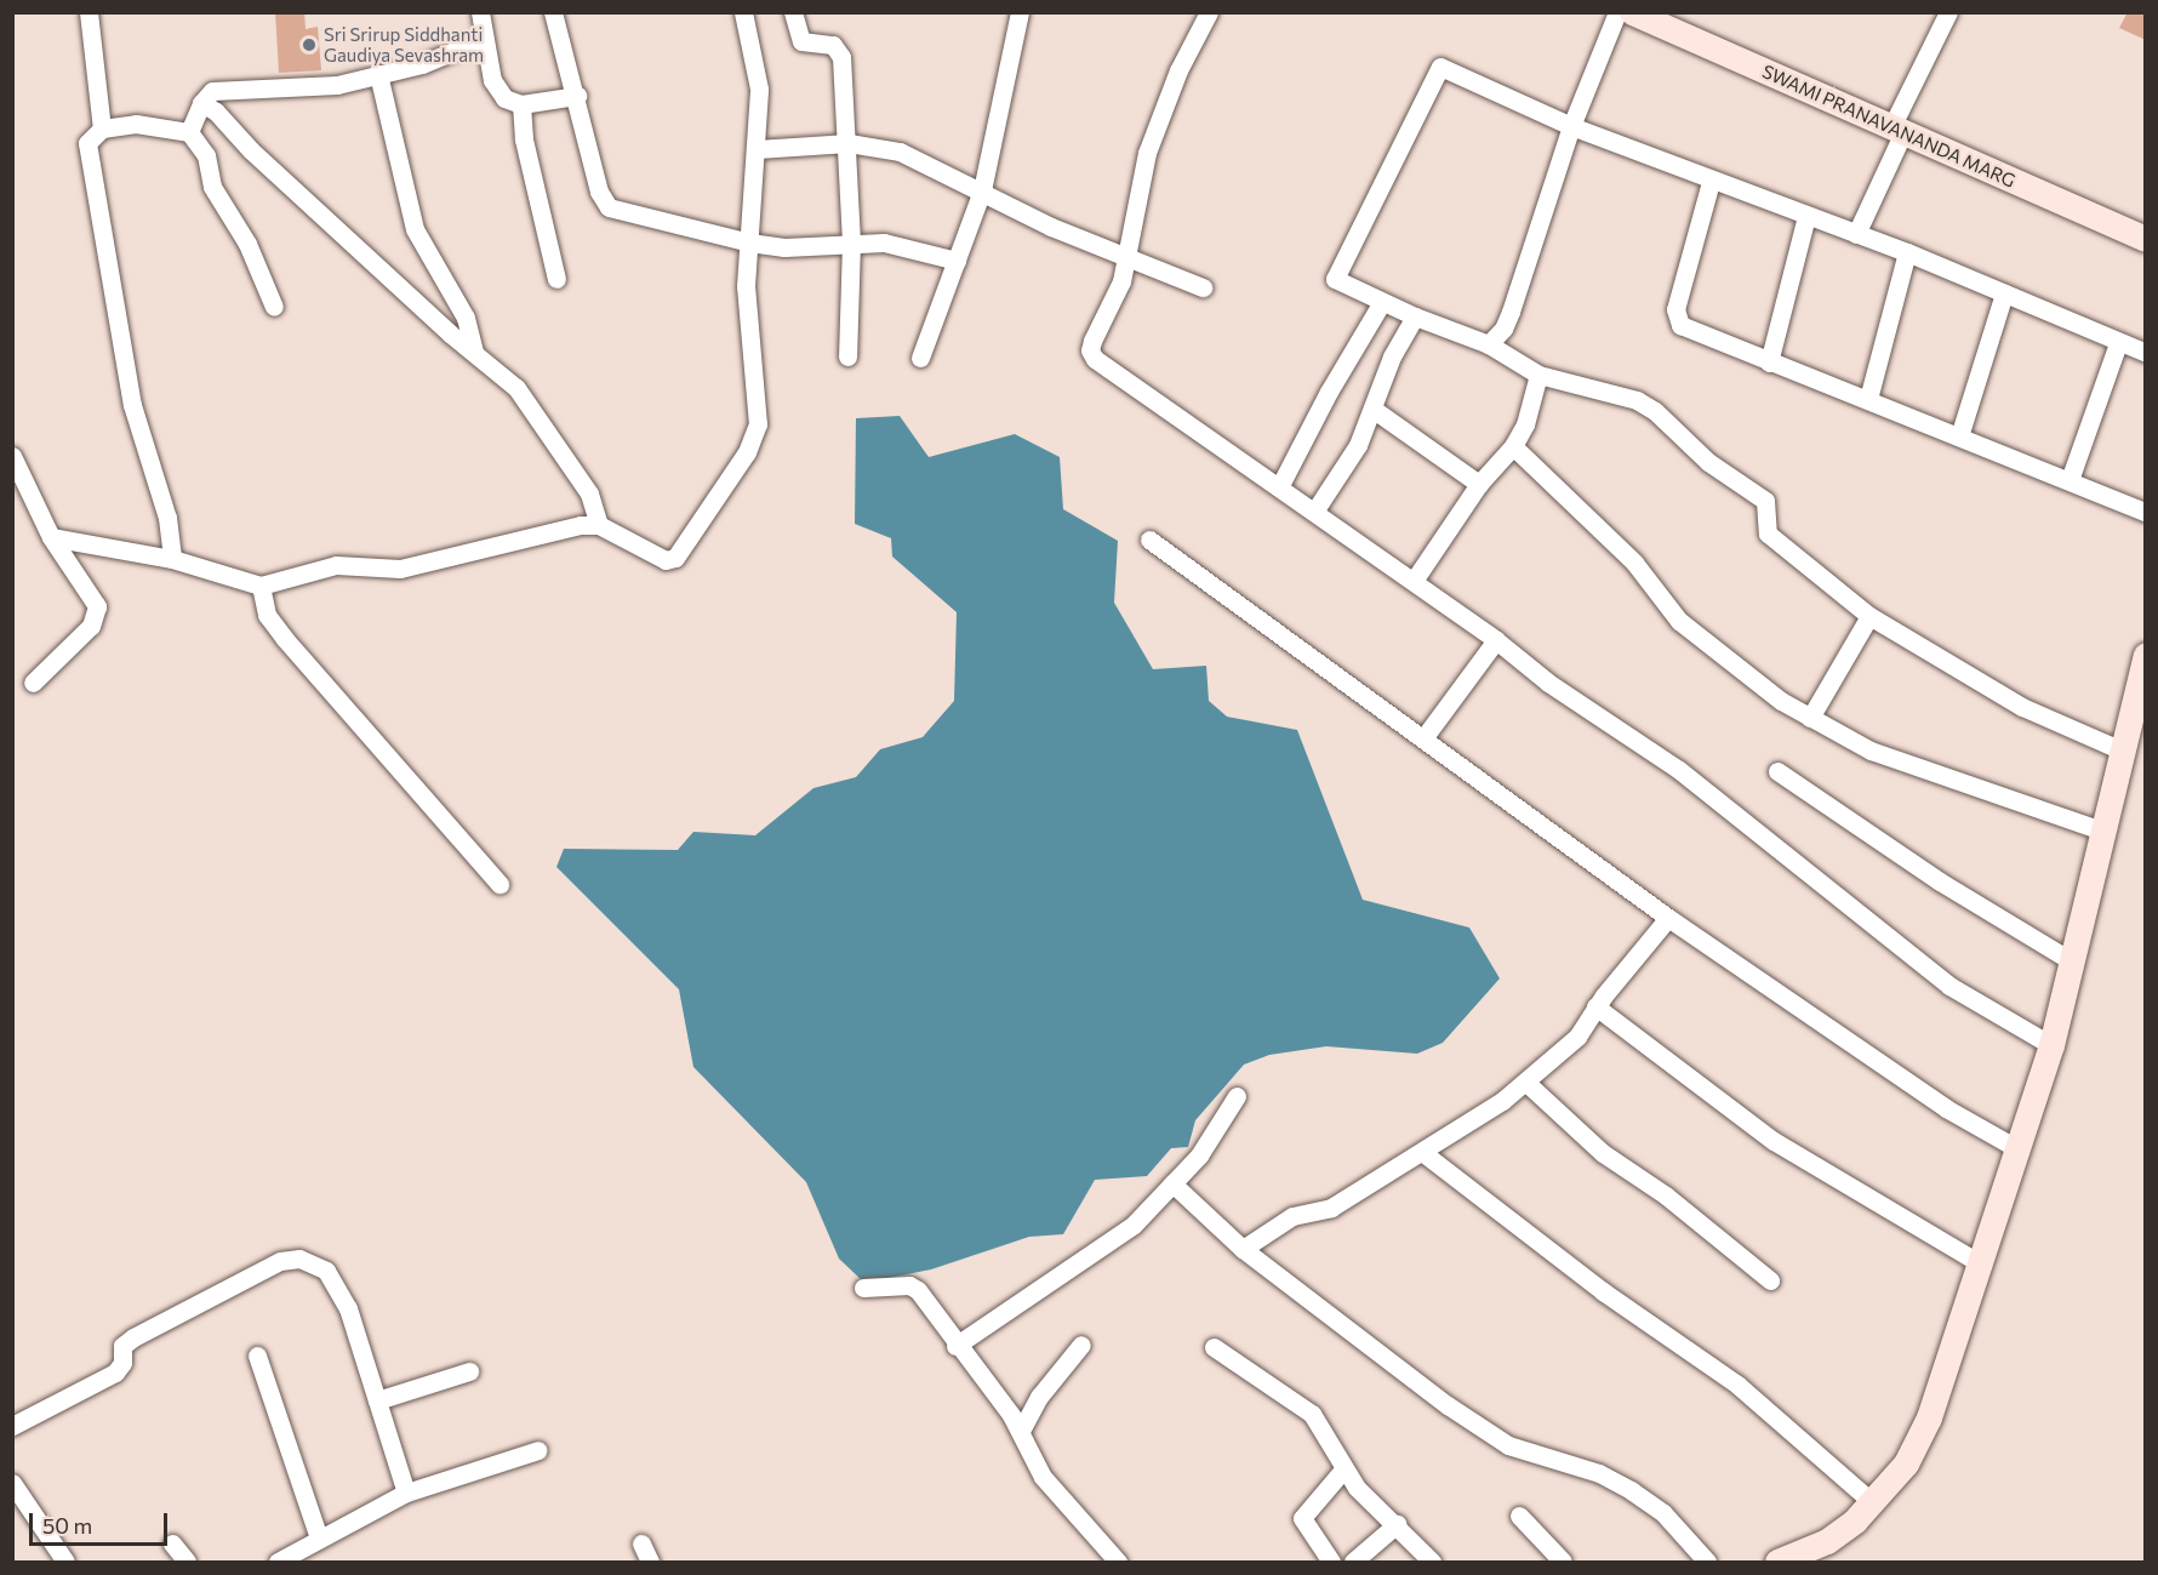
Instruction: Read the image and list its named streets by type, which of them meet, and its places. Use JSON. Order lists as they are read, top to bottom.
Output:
{
  "streets": {
    "main road": ["SWAMI PRANAVANANDA MARG"]
  },
  "places": ["Sri Srirup Siddhanti Gaudiya Sevashram"],
  "scale_bar": "50 m"
}
